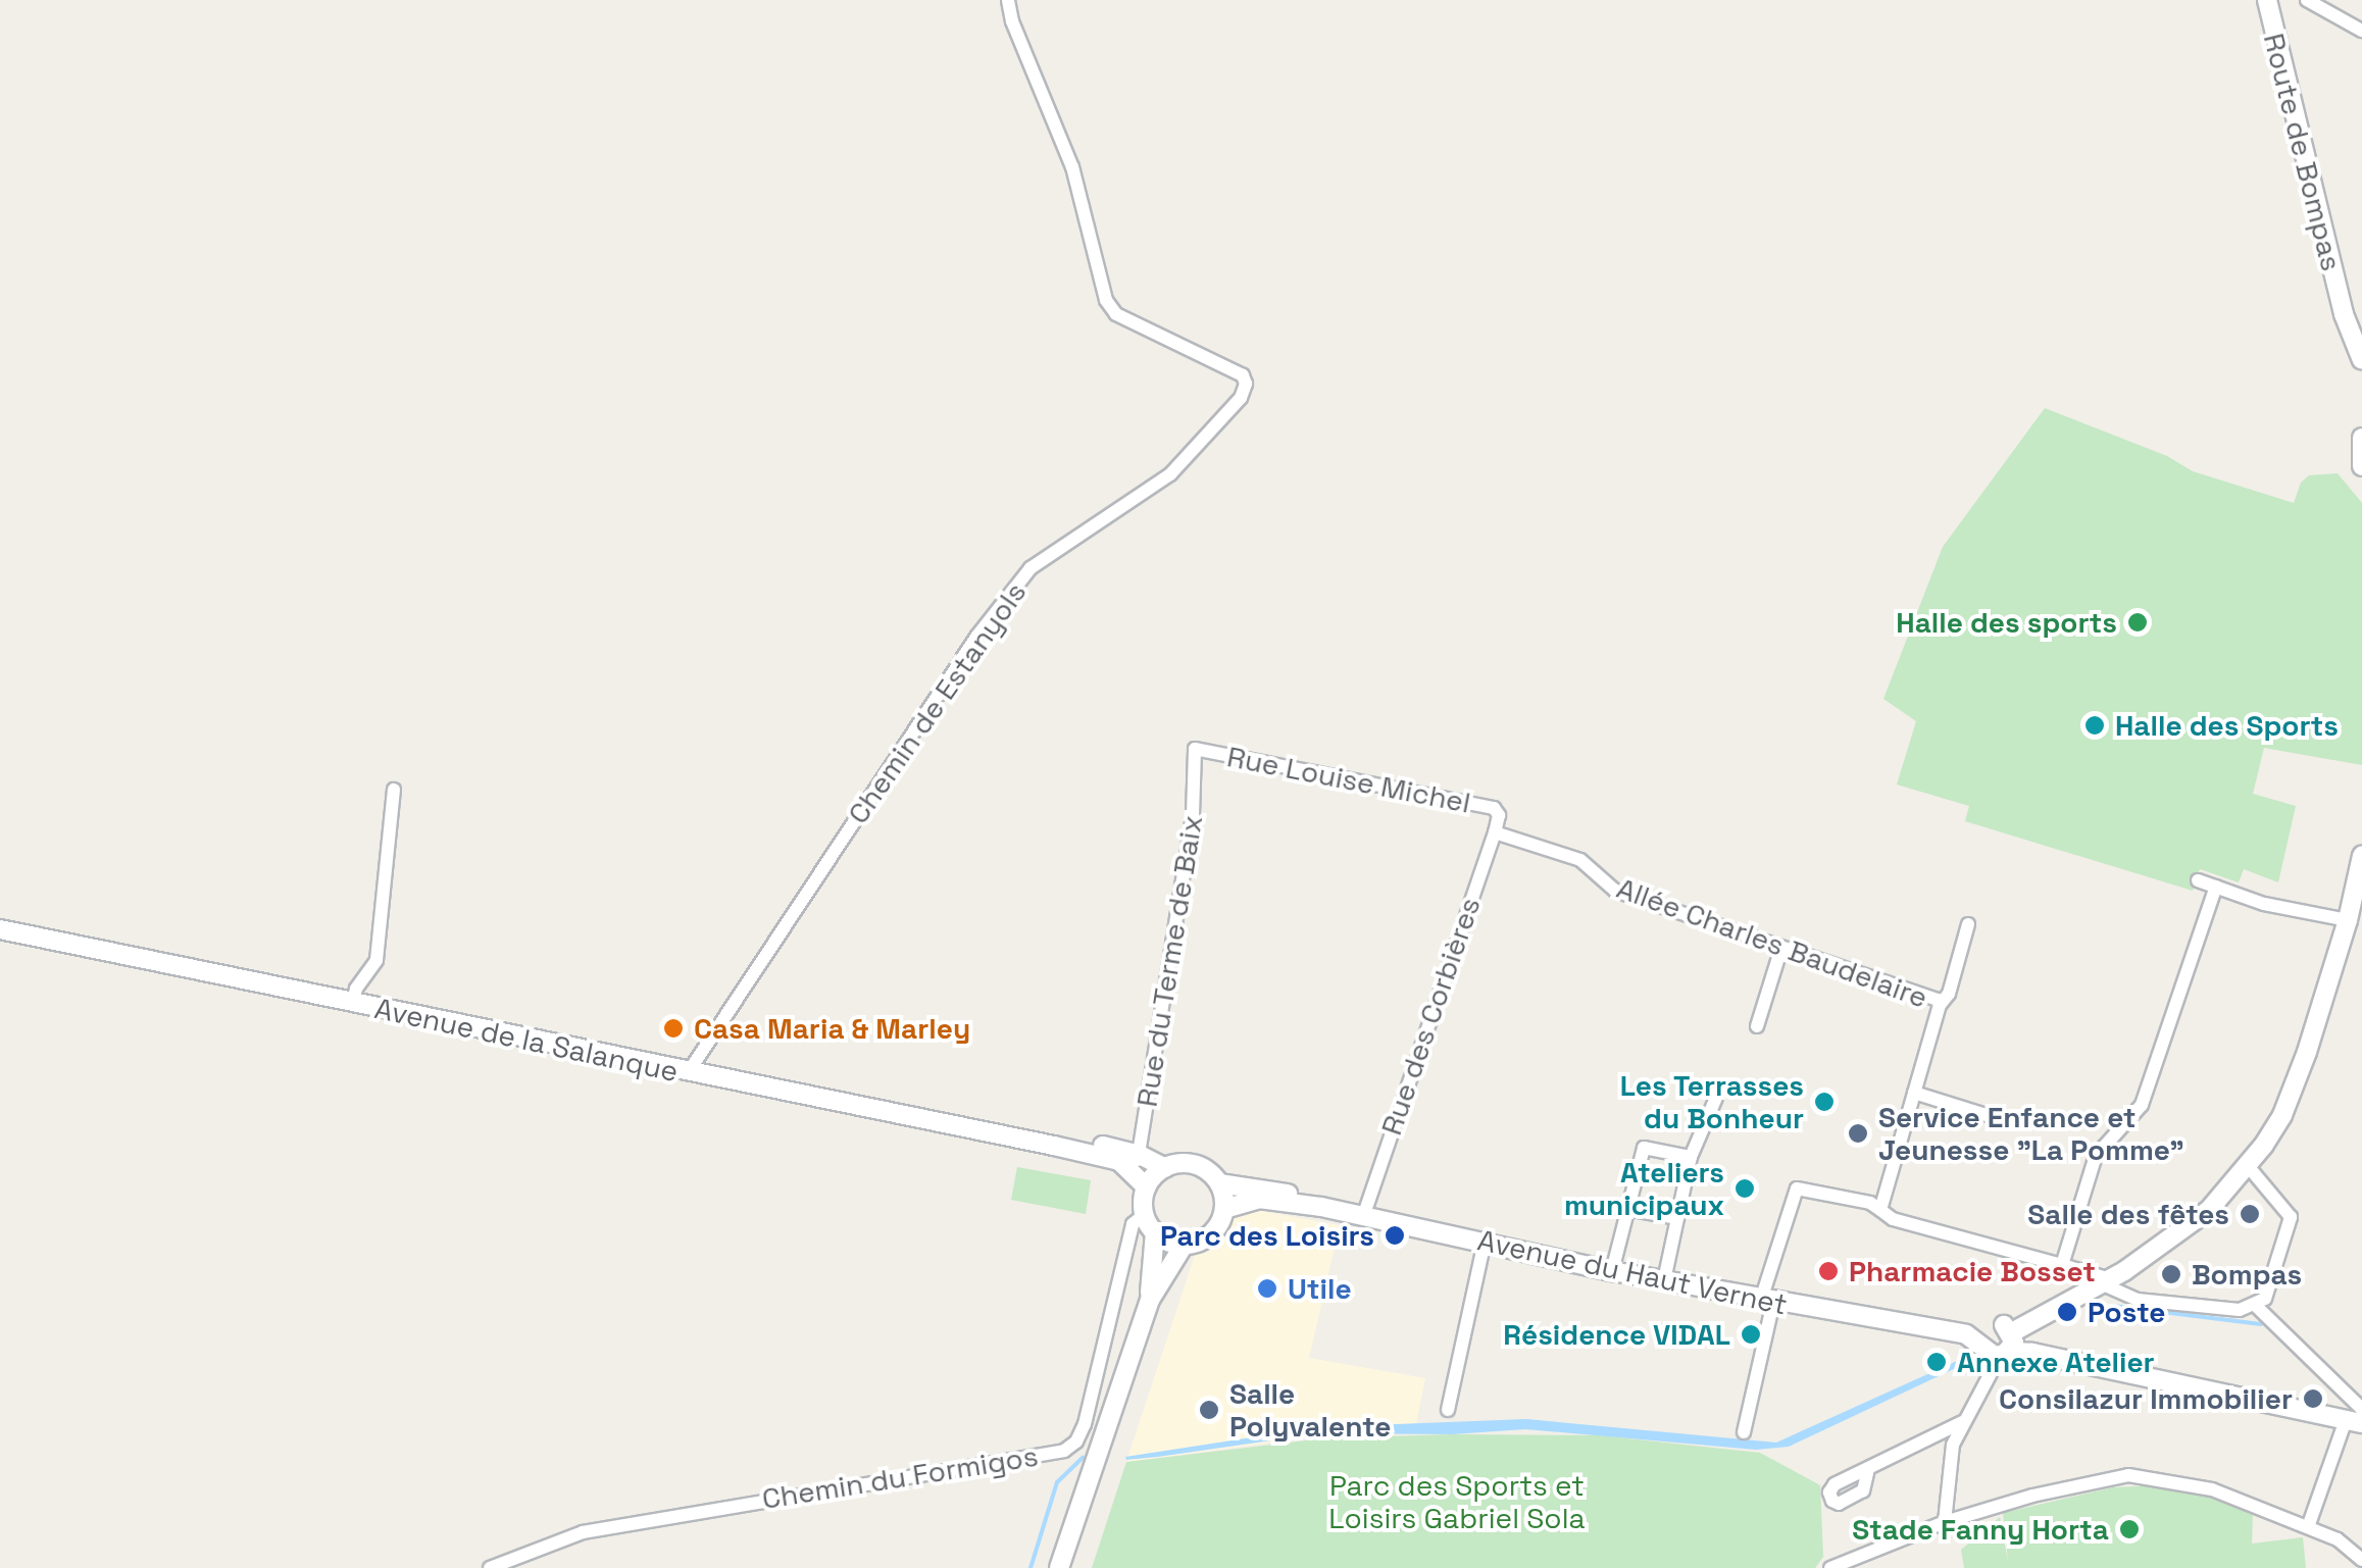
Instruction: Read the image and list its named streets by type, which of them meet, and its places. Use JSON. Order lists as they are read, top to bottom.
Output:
{
  "streets": {
    "main road": ["Route de Bompas", "Avenue de la Salanque", "Avenue du Haut Vernet"],
    "street": [
      "Chemin de Estanyols",
      "Rue Louise Michel",
      "Allée Charles Baudelaire",
      "Rue du Terme de Baix",
      "Rue des Corbières",
      "Chemin du Formigos"
    ]
  },
  "crossings": [
    ["Chemin de Estanyols", "Avenue de la Salanque"],
    ["Rue Louise Michel", "Rue du Terme de Baix"],
    ["Rue Louise Michel", "Rue des Corbières"],
    ["Allée Charles Baudelaire", "Rue des Corbières"],
    ["Rue du Terme de Baix", "Avenue de la Salanque"],
    ["Rue des Corbières", "Avenue du Haut Vernet"],
    ["Avenue de la Salanque", "Avenue du Haut Vernet"],
    ["Avenue de la Salanque", "Chemin du Formigos"],
    ["Avenue du Haut Vernet", "Chemin du Formigos"]
  ],
  "parks": ["Parc des Sports et Loisirs Gabriel Sola"],
  "places": [
    "Halle des sports",
    "Halle des Sports",
    "Casa Maria & Marley",
    "Les Terrasses du Bonheur",
    "Service Enfance et Jeunesse \"La Pomme\"",
    "Ateliers municipaux",
    "Salle des fêtes",
    "Parc des Loisirs",
    "Pharmacie Bosset",
    "Bompas",
    "Utile",
    "Poste",
    "Résidence VIDAL",
    "Annexe Atelier",
    "Consilazur Immobilier",
    "Salle Polyvalente",
    "Stade Fanny Horta"
  ]
}
